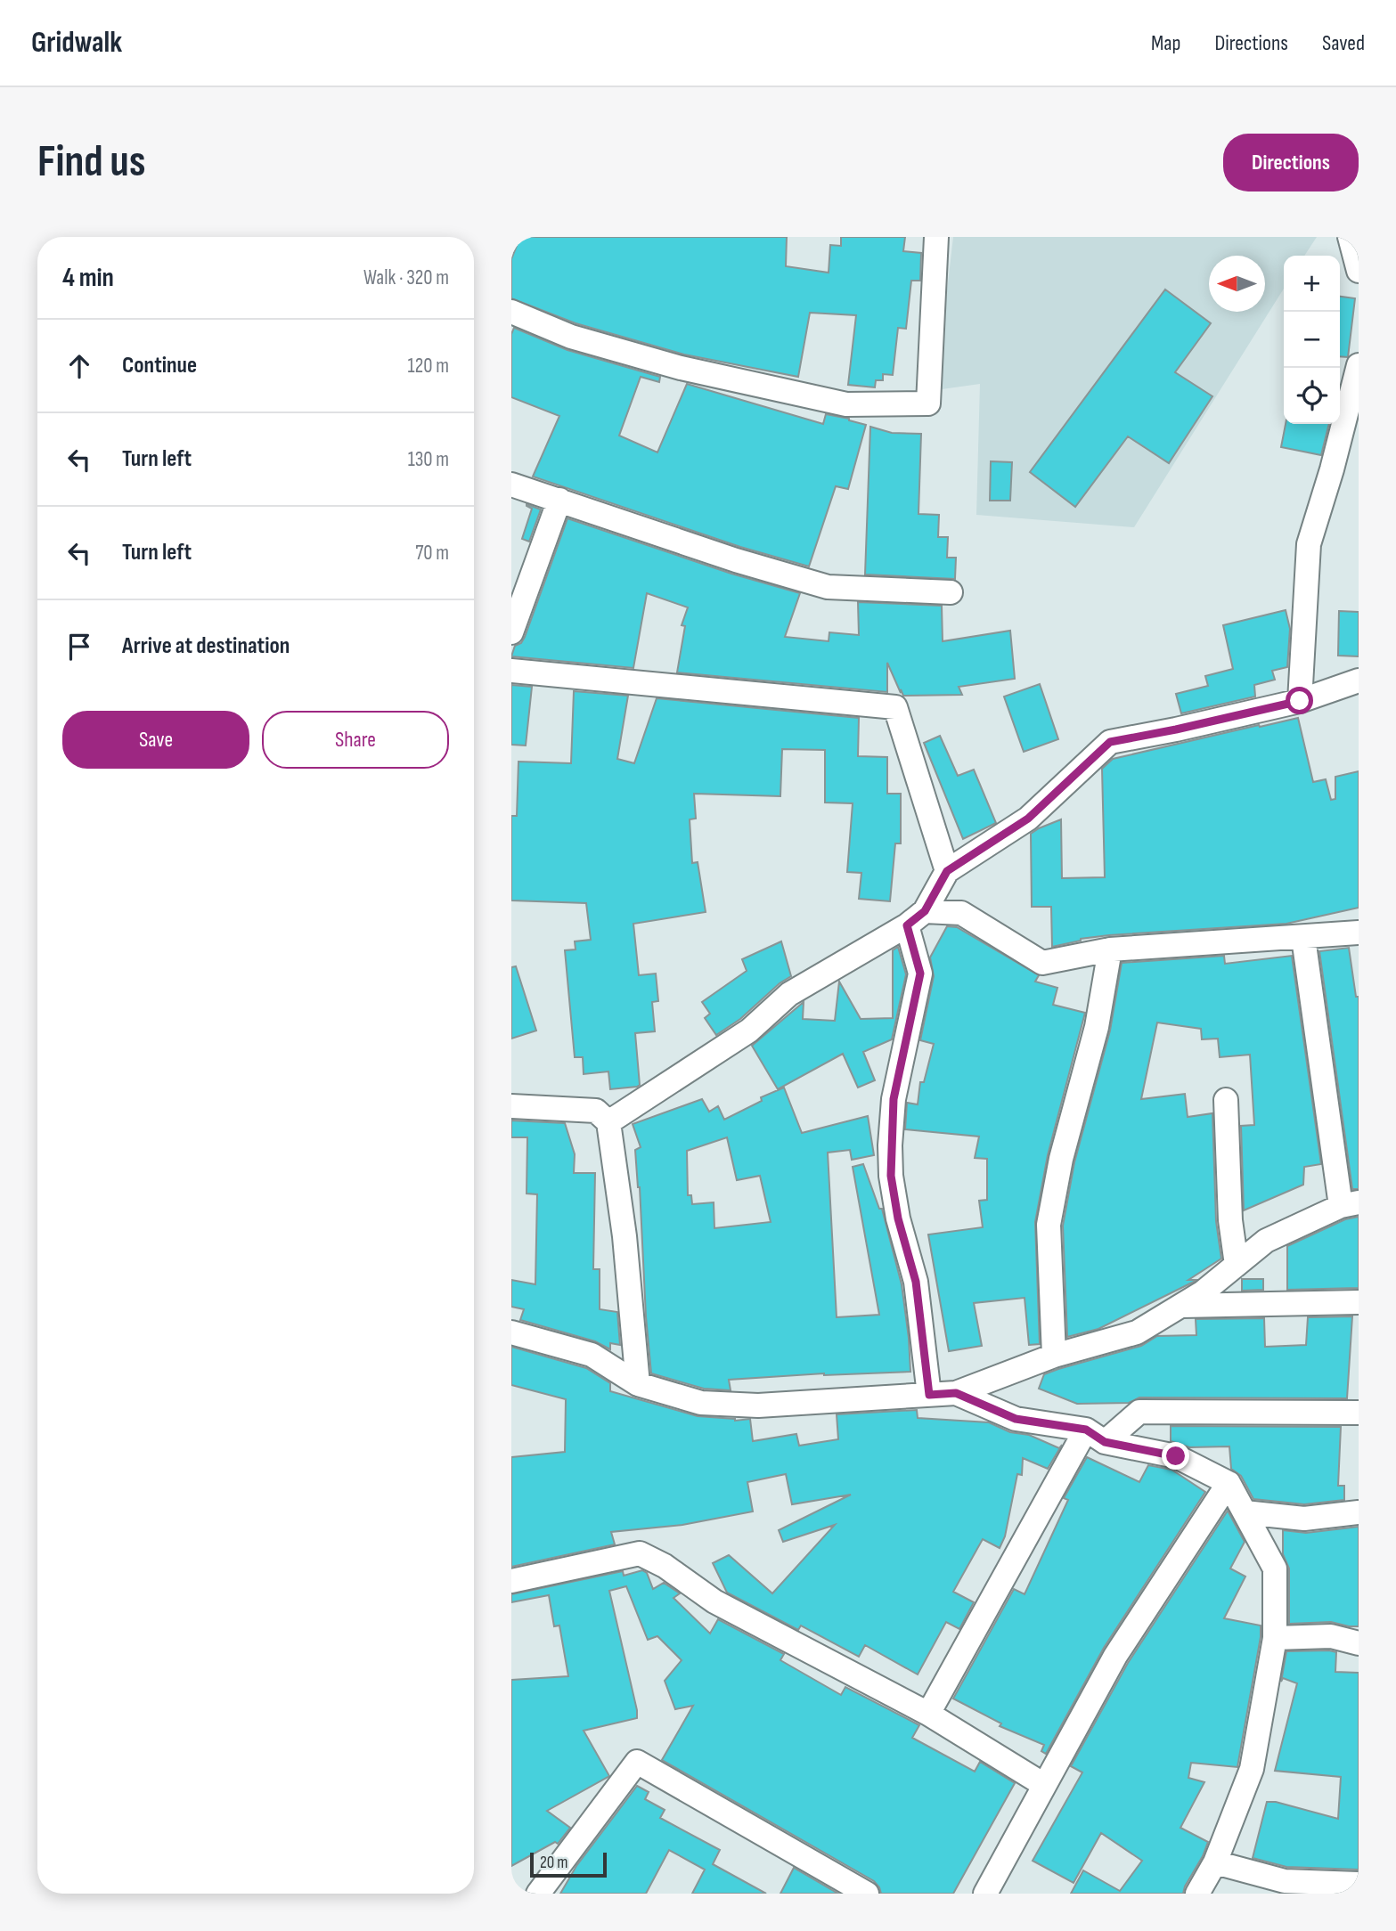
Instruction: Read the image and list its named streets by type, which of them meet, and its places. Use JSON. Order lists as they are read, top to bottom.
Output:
{
  "scale_bar": "20 m",
  "north": "left",
  "page": {
    "header": "Gridwalk",
    "nav": ["Map", "Directions", "Saved"],
    "buttons": [
      "Directions",
      ["Save", "Share"]
    ],
    "title": "Find us",
    "heading": ["4 min", "Walk · 320 m"],
    "map_buttons": ["+", "−"],
    "list": [
      ["Continue", "120 m"],
      ["Turn left", "130 m"],
      ["Turn left", "70 m"],
      "Arrive at destination"
    ],
    "scale": "20 m"
  }
}
